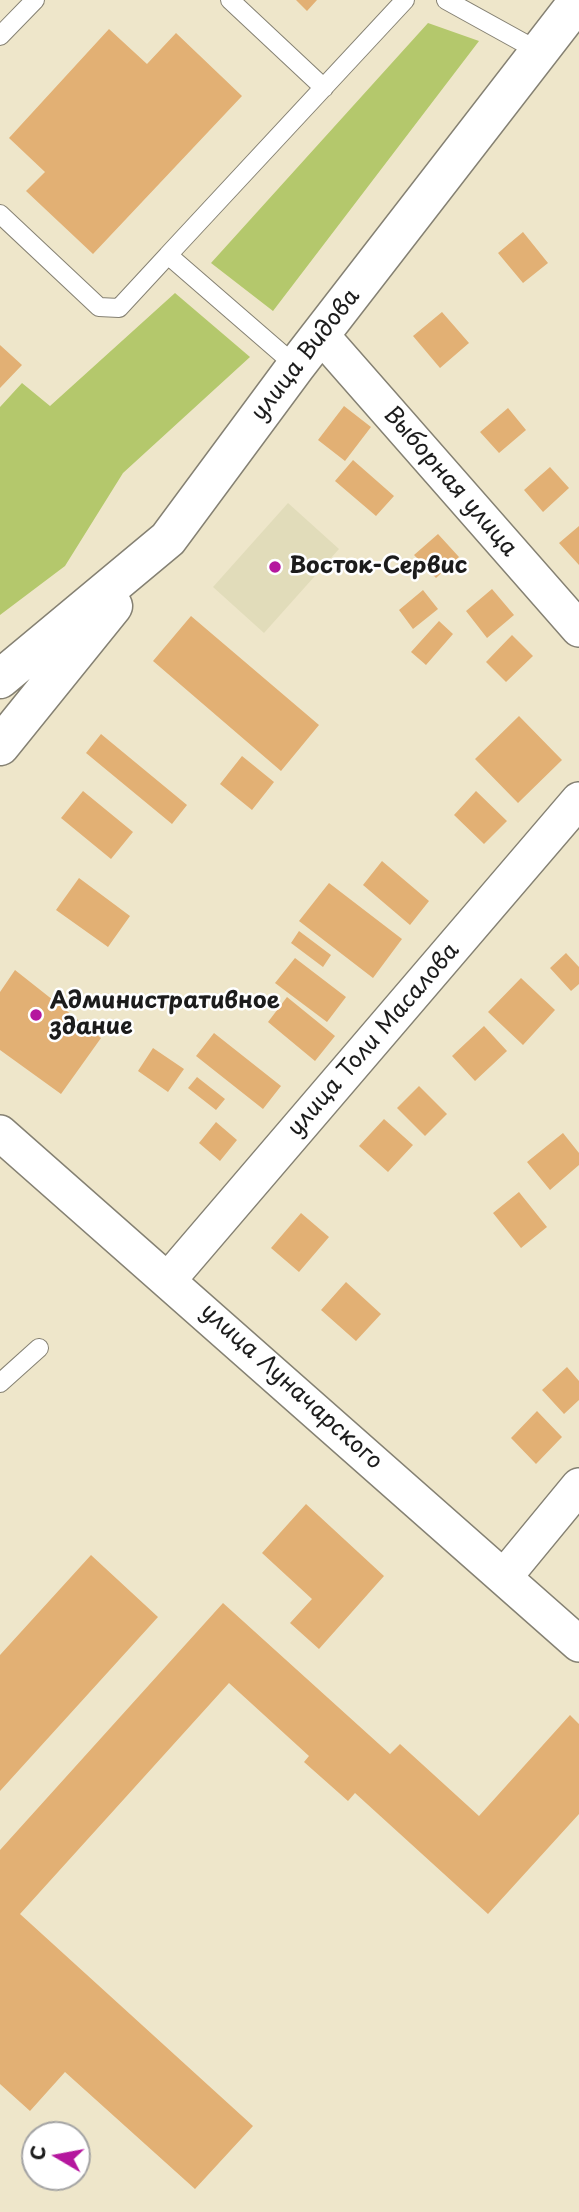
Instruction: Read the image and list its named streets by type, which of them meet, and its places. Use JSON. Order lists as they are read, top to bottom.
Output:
{
  "streets": {
    "street": [
      "улица Видова",
      "Выборная улица",
      "улица Толи Масалова",
      "улица Луначарского"
    ]
  },
  "crossings": [
    ["улица Видова", "Выборная улица"],
    ["улица Толи Масалова", "улица Луначарского"]
  ],
  "places": ["Восток-Сервис", "Административное здание"],
  "north": "left"
}
